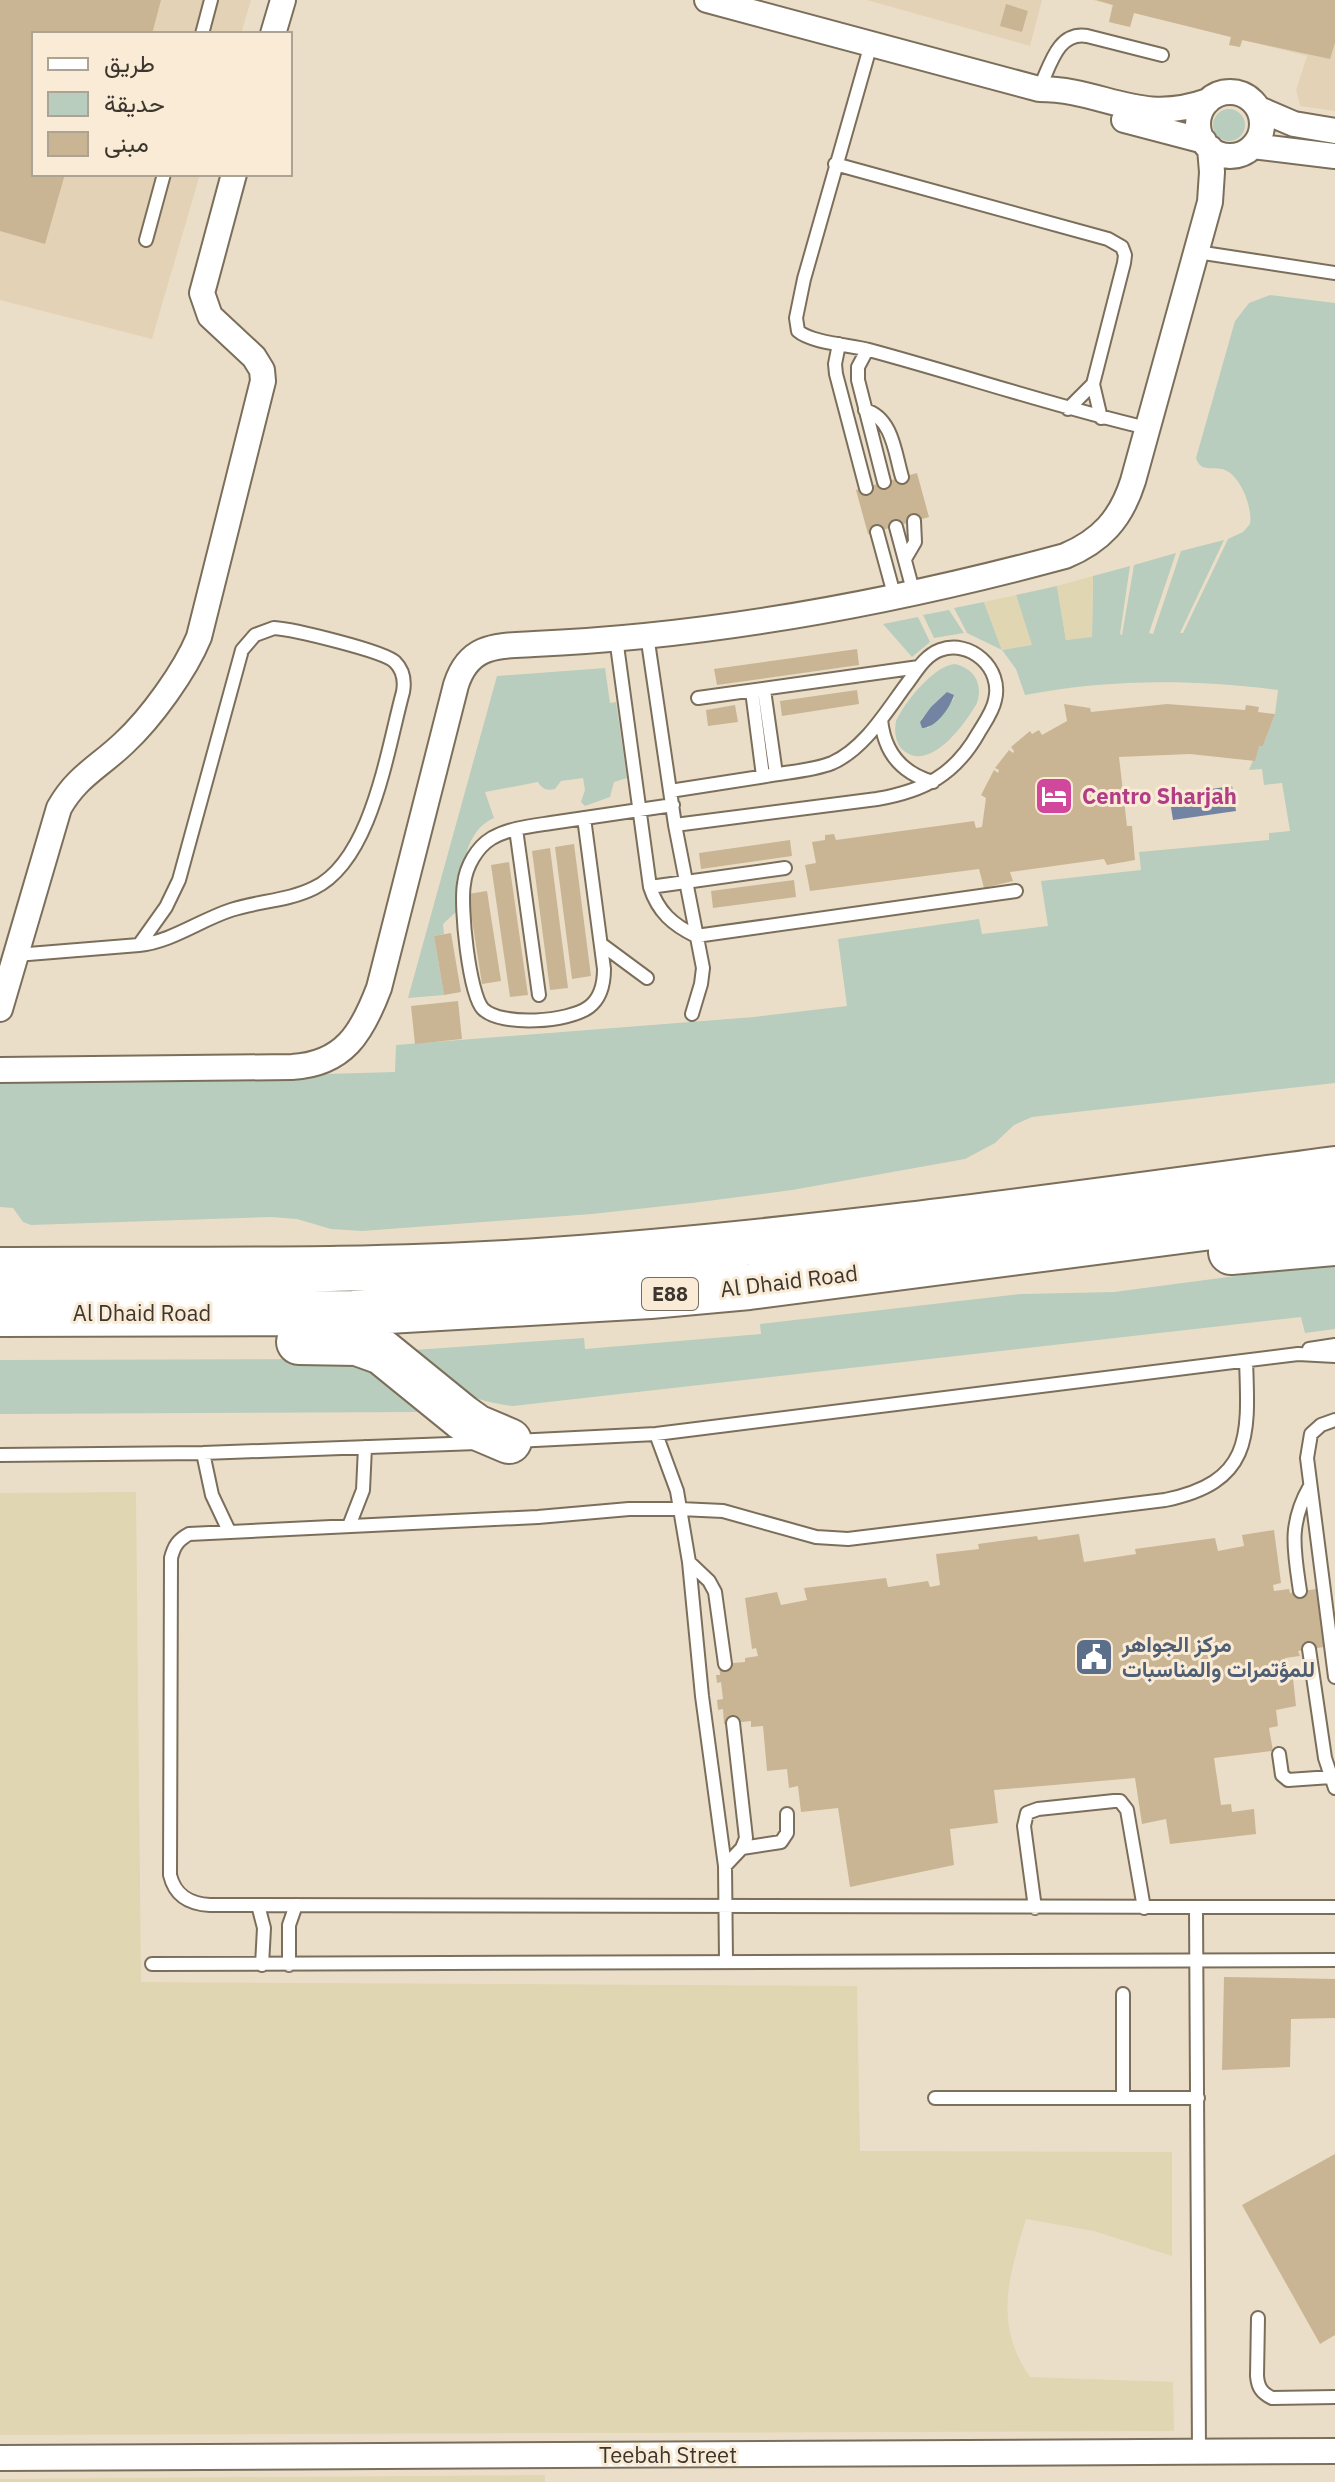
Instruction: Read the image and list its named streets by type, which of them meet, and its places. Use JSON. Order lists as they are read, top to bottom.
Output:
{
  "streets": {
    "highway": ["Al Dhaid Road", "E88"],
    "street": ["Teebah Street"]
  },
  "places": {
    "hotel": ["Centro Sharjah"],
    "public building": ["مركز الجواهر للمؤتمرات والمناسبات"]
  },
  "legend": ["طريق", "حديقة", "مبنى"]
}
